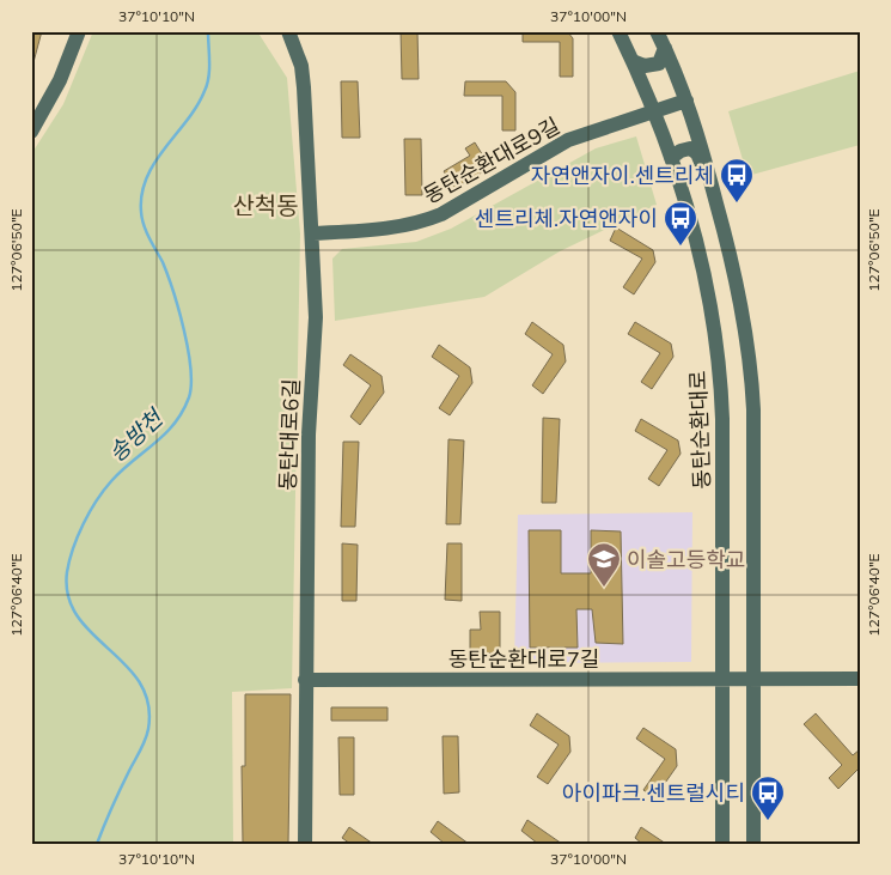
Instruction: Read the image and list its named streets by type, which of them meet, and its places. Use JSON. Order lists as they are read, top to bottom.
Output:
{
  "streets": {
    "street": [
      "동탄순환대로9길",
      "동탄순환대로",
      "동탄대로6길",
      "동탄순환대로7길"
    ]
  },
  "crossings": [
    ["동탄순환대로9길", "동탄순환대로"],
    ["동탄순환대로9길", "동탄대로6길"],
    ["동탄순환대로", "동탄순환대로7길"],
    ["동탄대로6길", "동탄순환대로7길"]
  ],
  "districts": ["산척동"],
  "water": ["송방천"],
  "places": {
    "bus stop": ["자연앤자이.센트리체", "센트리체.자연앤자이", "아이파크.센트럴시티"],
    "school or university": ["이솔고등학교"]
  },
  "coordinates": [
    "37°10'10\"N",
    "37°10'00\"N",
    "127°06'50\"E",
    "127°06'40\"E"
  ]
}
